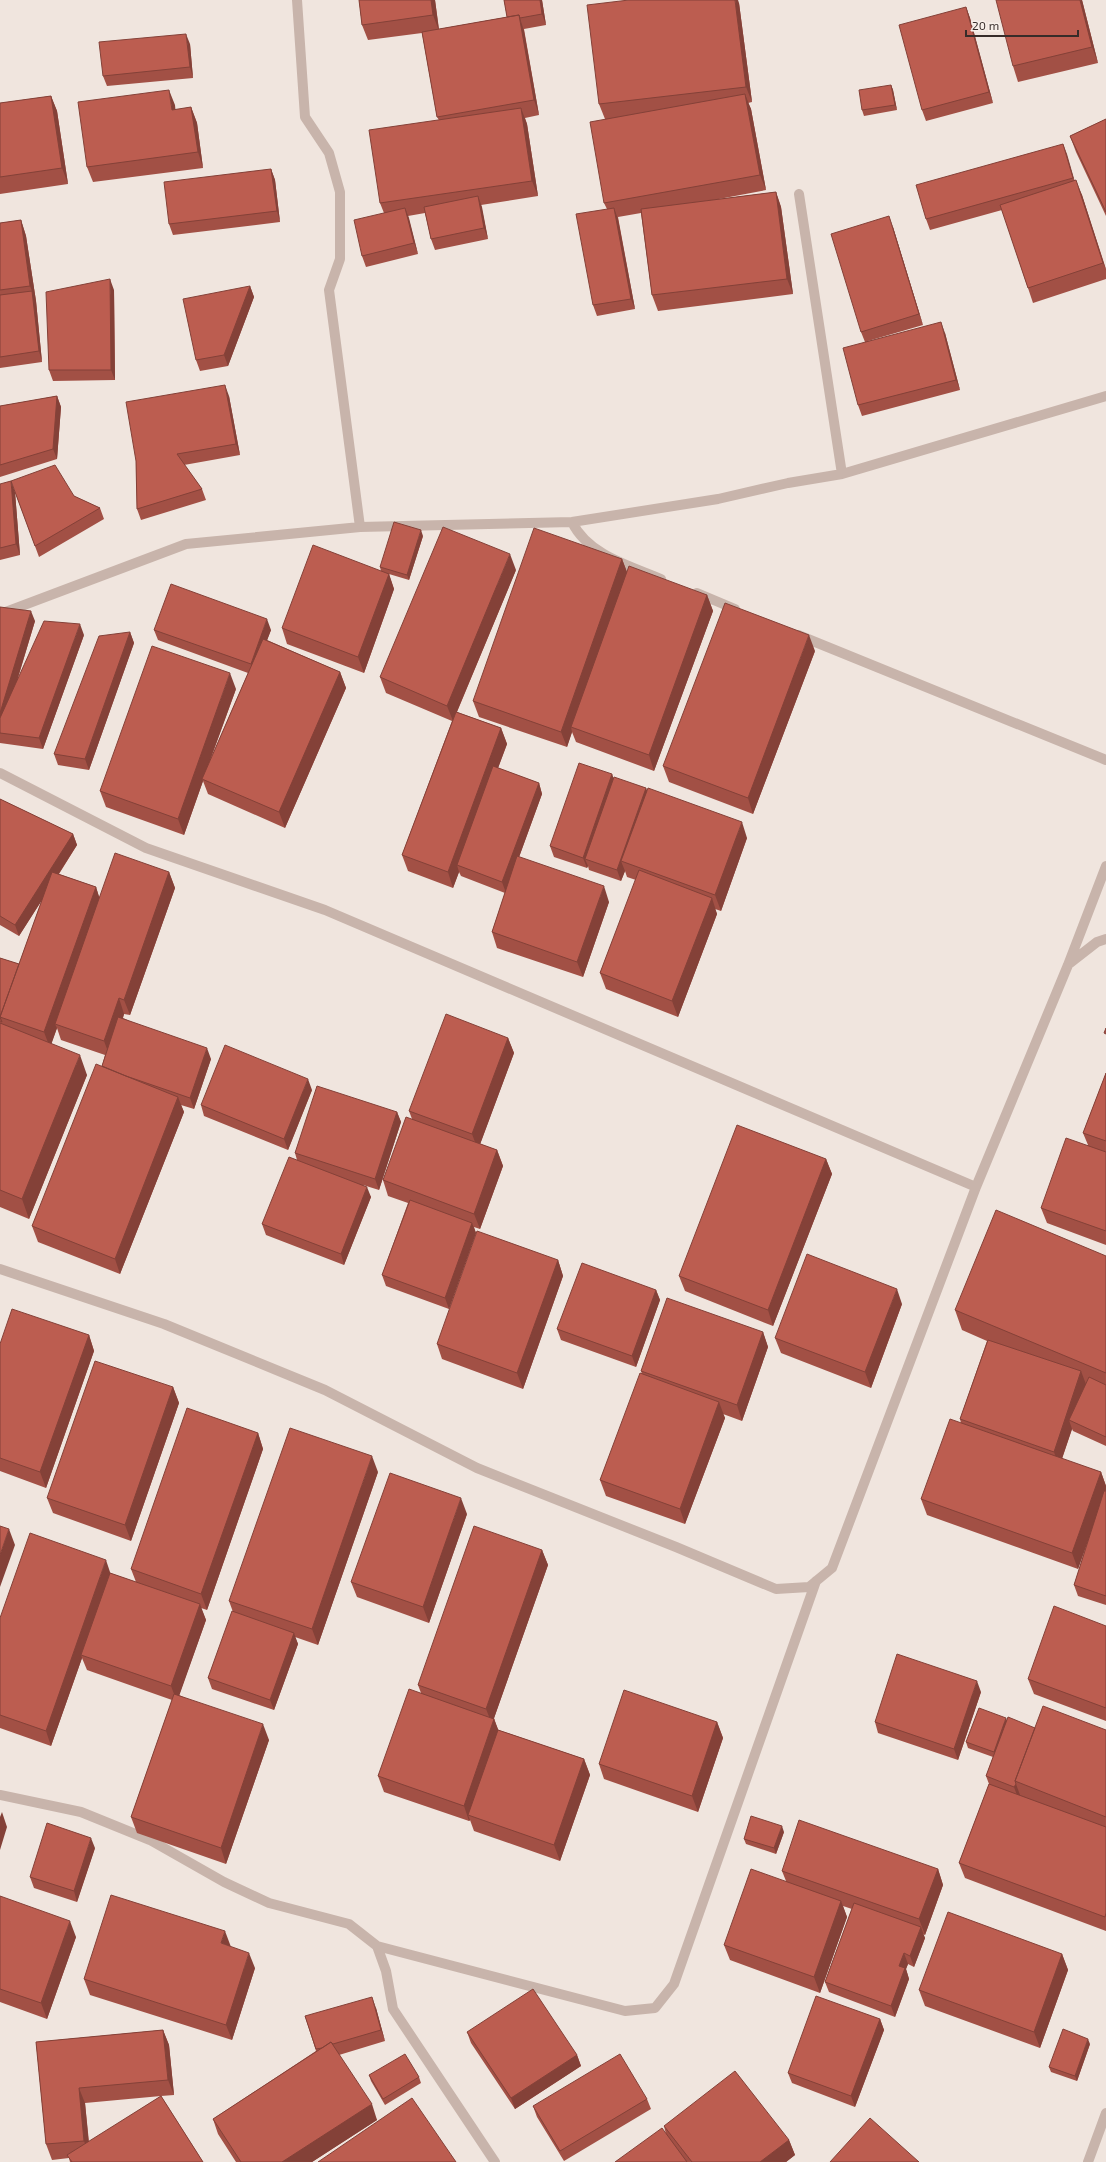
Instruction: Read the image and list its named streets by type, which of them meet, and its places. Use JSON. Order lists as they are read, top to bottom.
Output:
{
  "scale_bar": "20 m"
}
